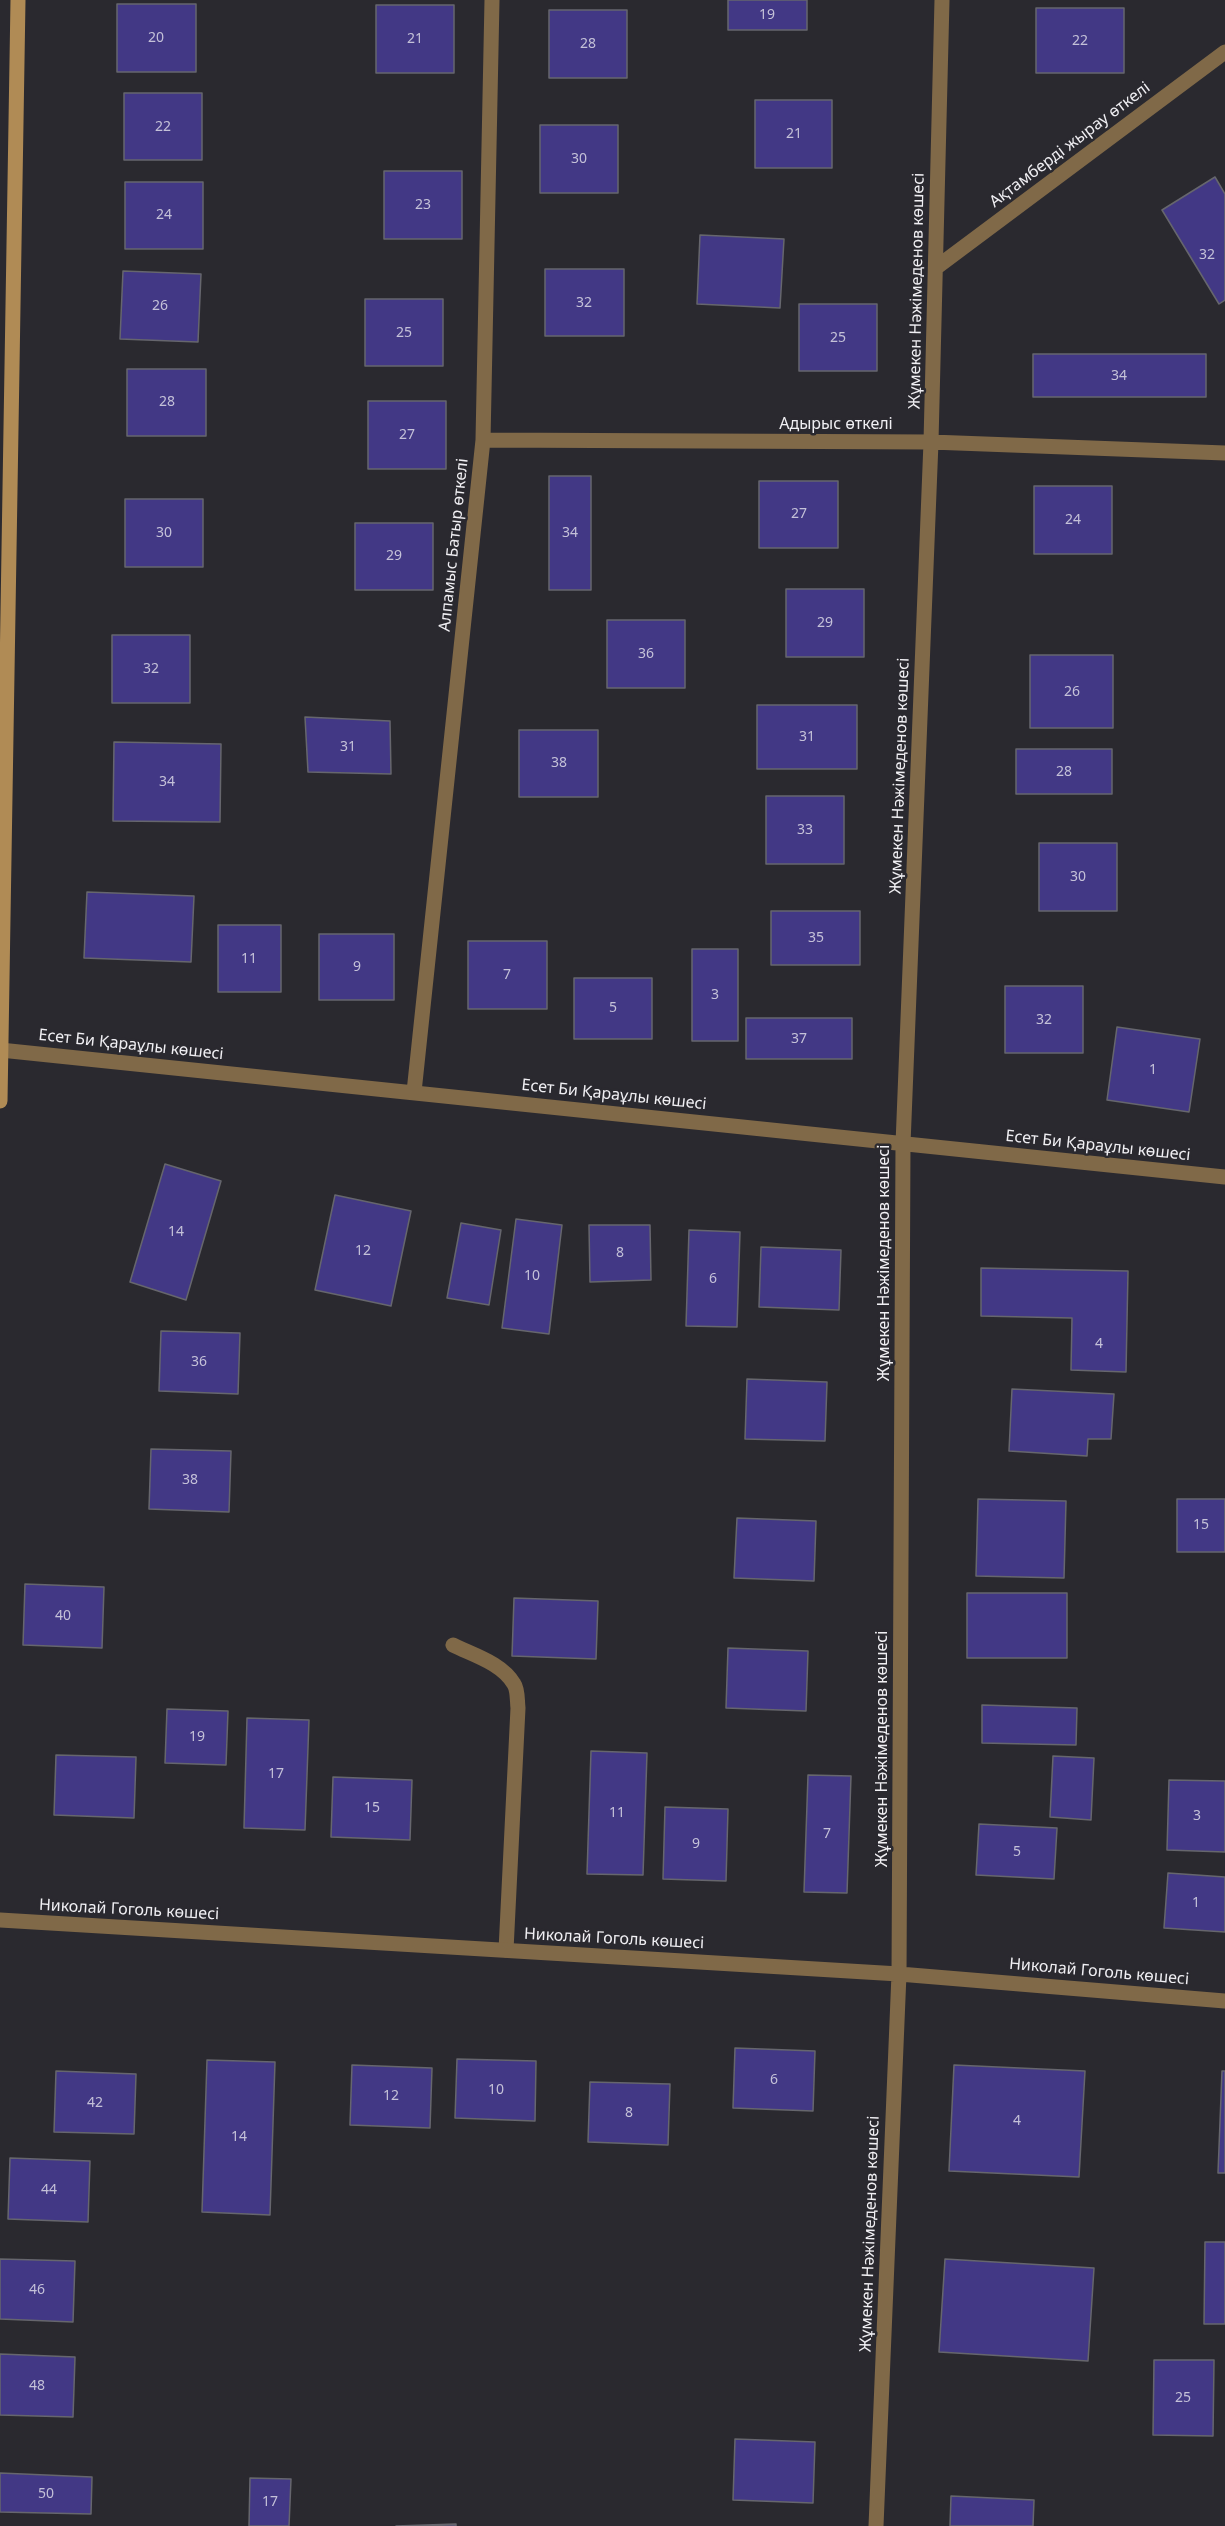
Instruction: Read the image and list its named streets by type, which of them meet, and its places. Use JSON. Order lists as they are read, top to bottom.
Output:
{
  "streets": {
    "street": [
      "Ақтамберді жырау өткелі",
      "Жұмекен Нәжімеденов көшесі",
      "Адырыс өткелі",
      "Алпамыс Батыр өткелі",
      "Есет Би Қараұлы көшесі",
      "Николай Гоголь көшесі"
    ]
  },
  "crossings": [
    ["Ақтамберді жырау өткелі", "Жұмекен Нәжімеденов көшесі"],
    ["Жұмекен Нәжімеденов көшесі", "Адырыс өткелі"],
    ["Жұмекен Нәжімеденов көшесі", "Есет Би Қараұлы көшесі"],
    ["Жұмекен Нәжімеденов көшесі", "Николай Гоголь көшесі"],
    ["Адырыс өткелі", "Алпамыс Батыр өткелі"],
    ["Алпамыс Батыр өткелі", "Есет Би Қараұлы көшесі"]
  ],
  "house_numbers": [
    "19",
    "20",
    "21",
    "22",
    "28",
    "22",
    "21",
    "30",
    "23",
    "24",
    "32",
    "32",
    "26",
    "25",
    "25",
    "34",
    "28",
    "27",
    "27",
    "24",
    "30",
    "34",
    "29",
    "29",
    "36",
    "32",
    "26",
    "31",
    "31",
    "38",
    "28",
    "34",
    "33",
    "30",
    "35",
    "11",
    "9",
    "7",
    "3",
    "5",
    "32",
    "37",
    "1",
    "14",
    "12",
    "8",
    "10",
    "6",
    "4",
    "36",
    "38",
    "15",
    "40",
    "19",
    "17",
    "15",
    "11",
    "3",
    "7",
    "9",
    "5",
    "1",
    "6",
    "10",
    "12",
    "42",
    "8",
    "4",
    "14",
    "44",
    "46",
    "48",
    "25",
    "50",
    "17"
  ]
}
